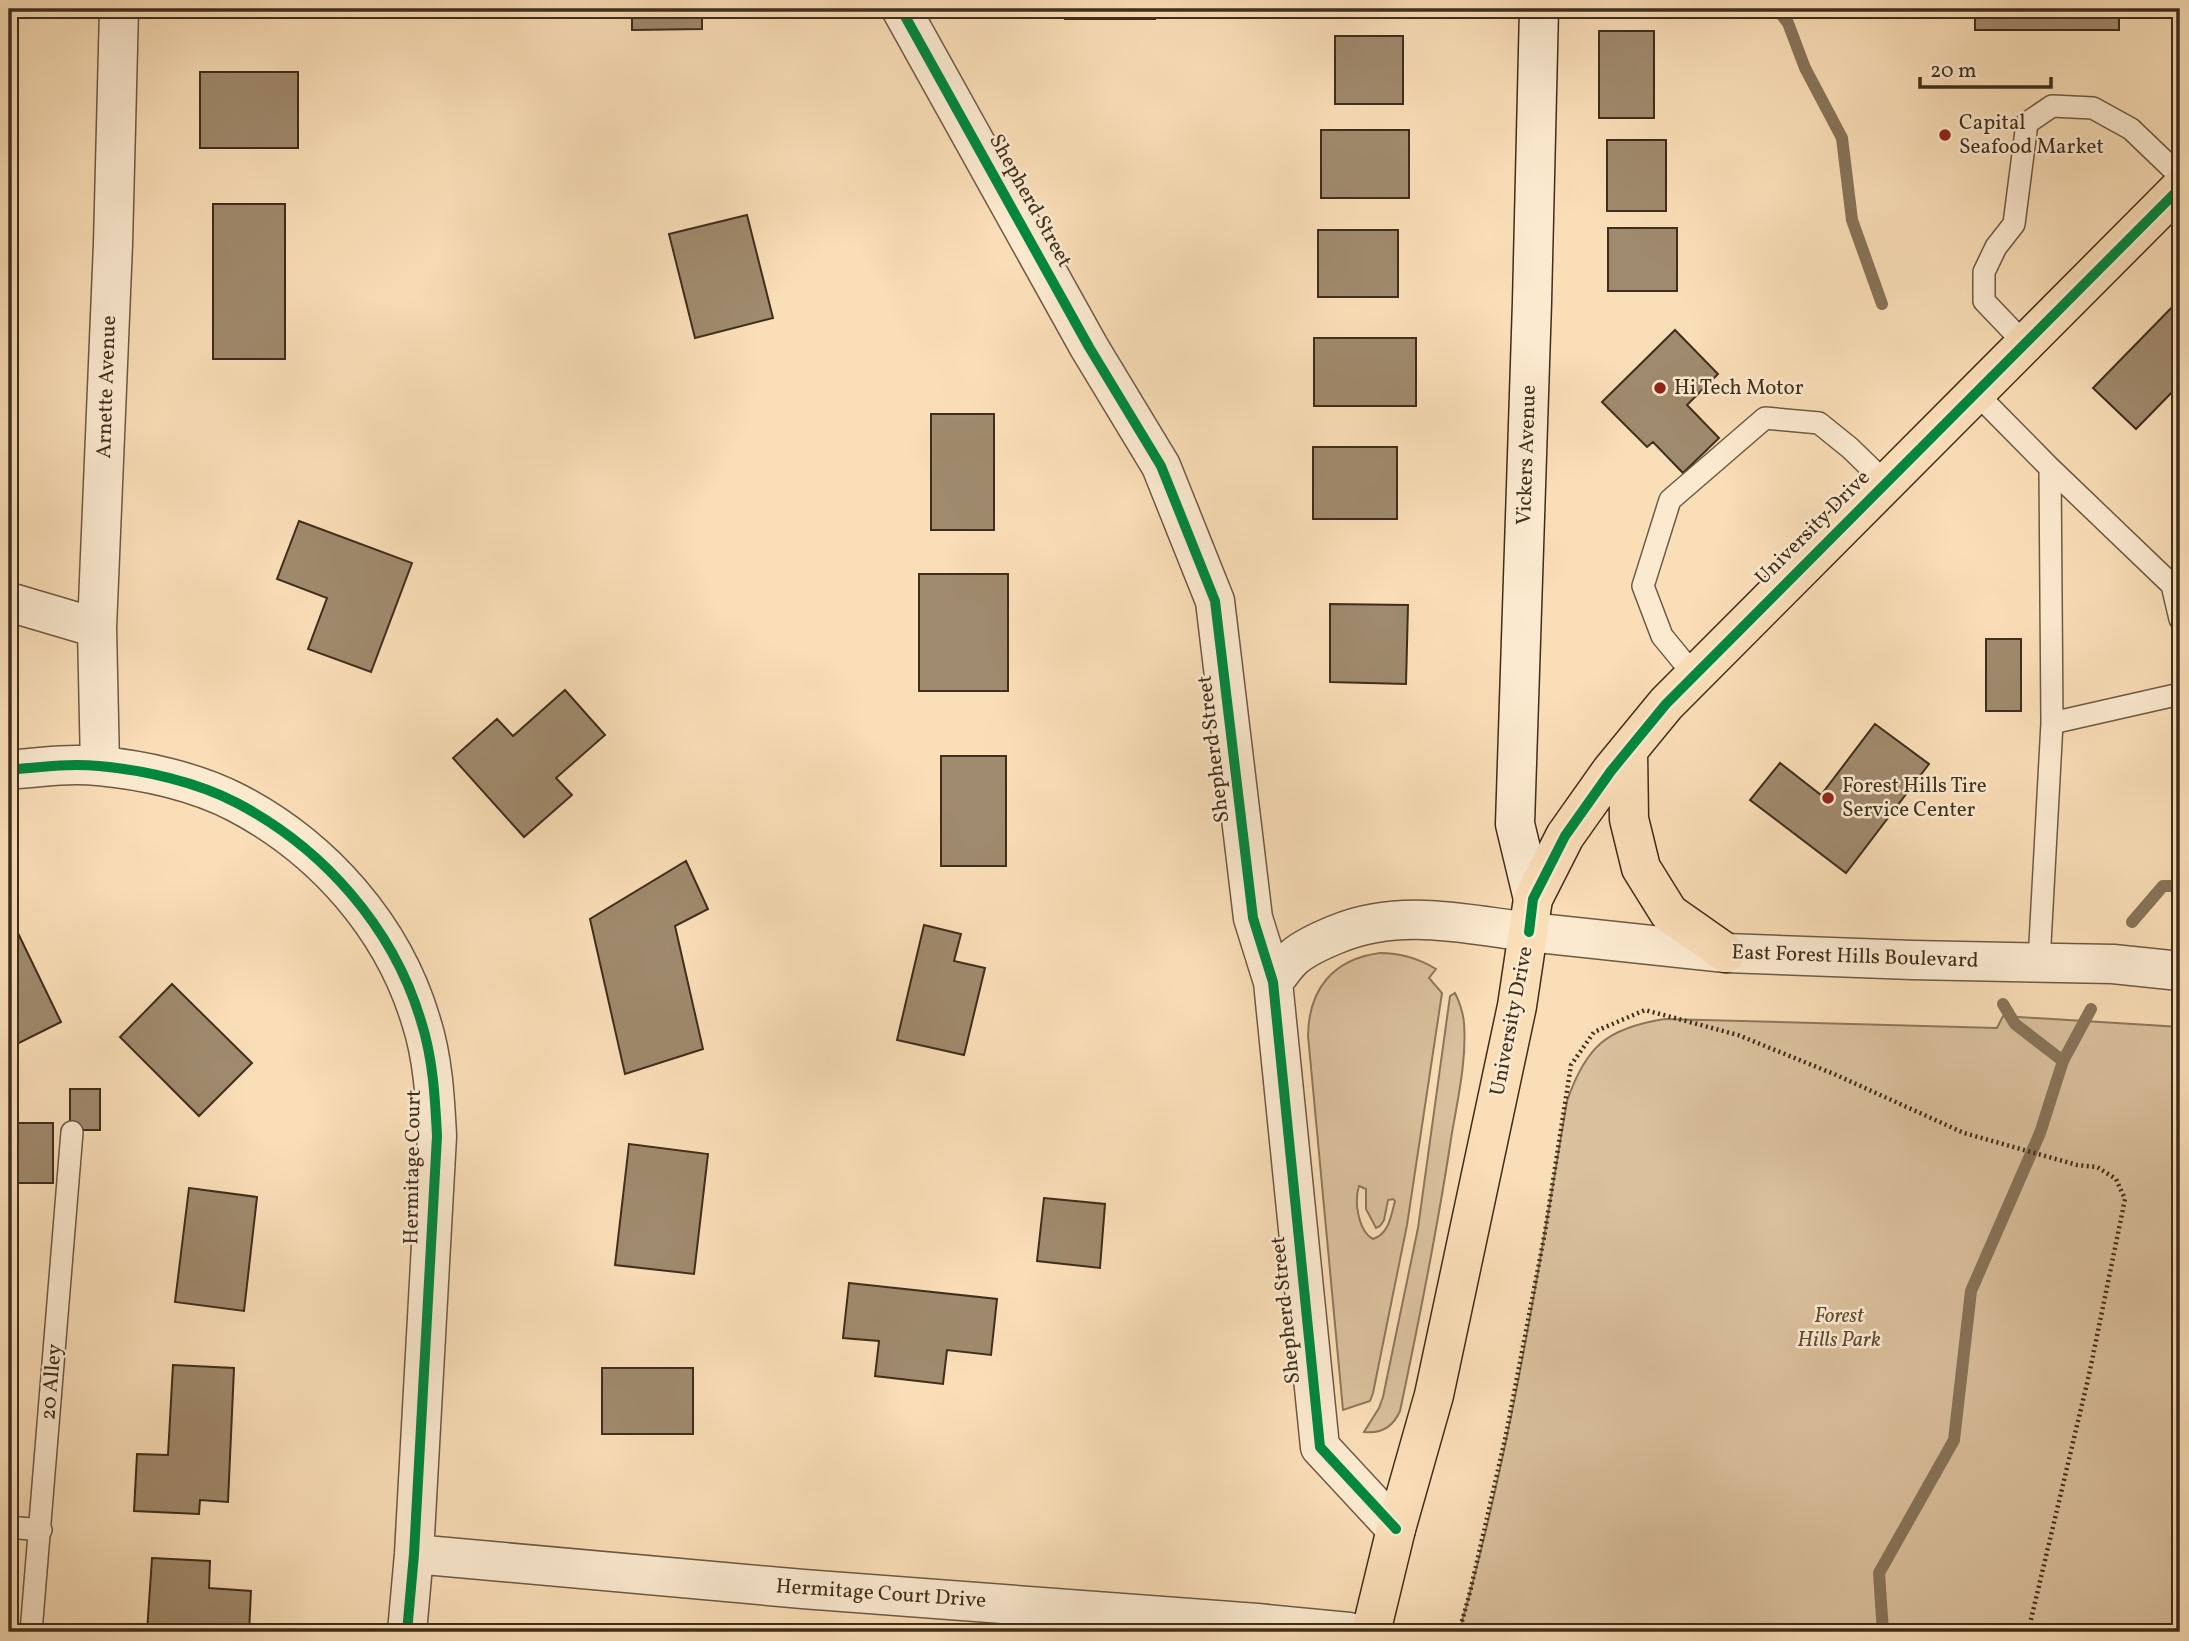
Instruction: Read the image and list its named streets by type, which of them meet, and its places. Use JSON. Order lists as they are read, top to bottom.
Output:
{
  "streets": {
    "main road": ["University Drive"],
    "street": [
      "Shepherd Street",
      "Arnette Avenue",
      "Vickers Avenue",
      "East Forest Hills Boulevard",
      "Hermitage Court",
      "Hermitage Court Drive"
    ],
    "lane": ["20 Alley"]
  },
  "crossings": [
    ["Shepherd Street", "University Drive"],
    ["Shepherd Street", "East Forest Hills Boulevard"],
    ["Arnette Avenue", "Hermitage Court"],
    ["Vickers Avenue", "University Drive"],
    ["Vickers Avenue", "East Forest Hills Boulevard"],
    ["University Drive", "East Forest Hills Boulevard"],
    ["Hermitage Court", "Hermitage Court Drive"]
  ],
  "parks": ["Forest Hills Park"],
  "places": ["Capital Seafood Market", "Hi Tech Motor", "Forest Hills Tire Service Center"],
  "scale_bar": "20 m"
}
